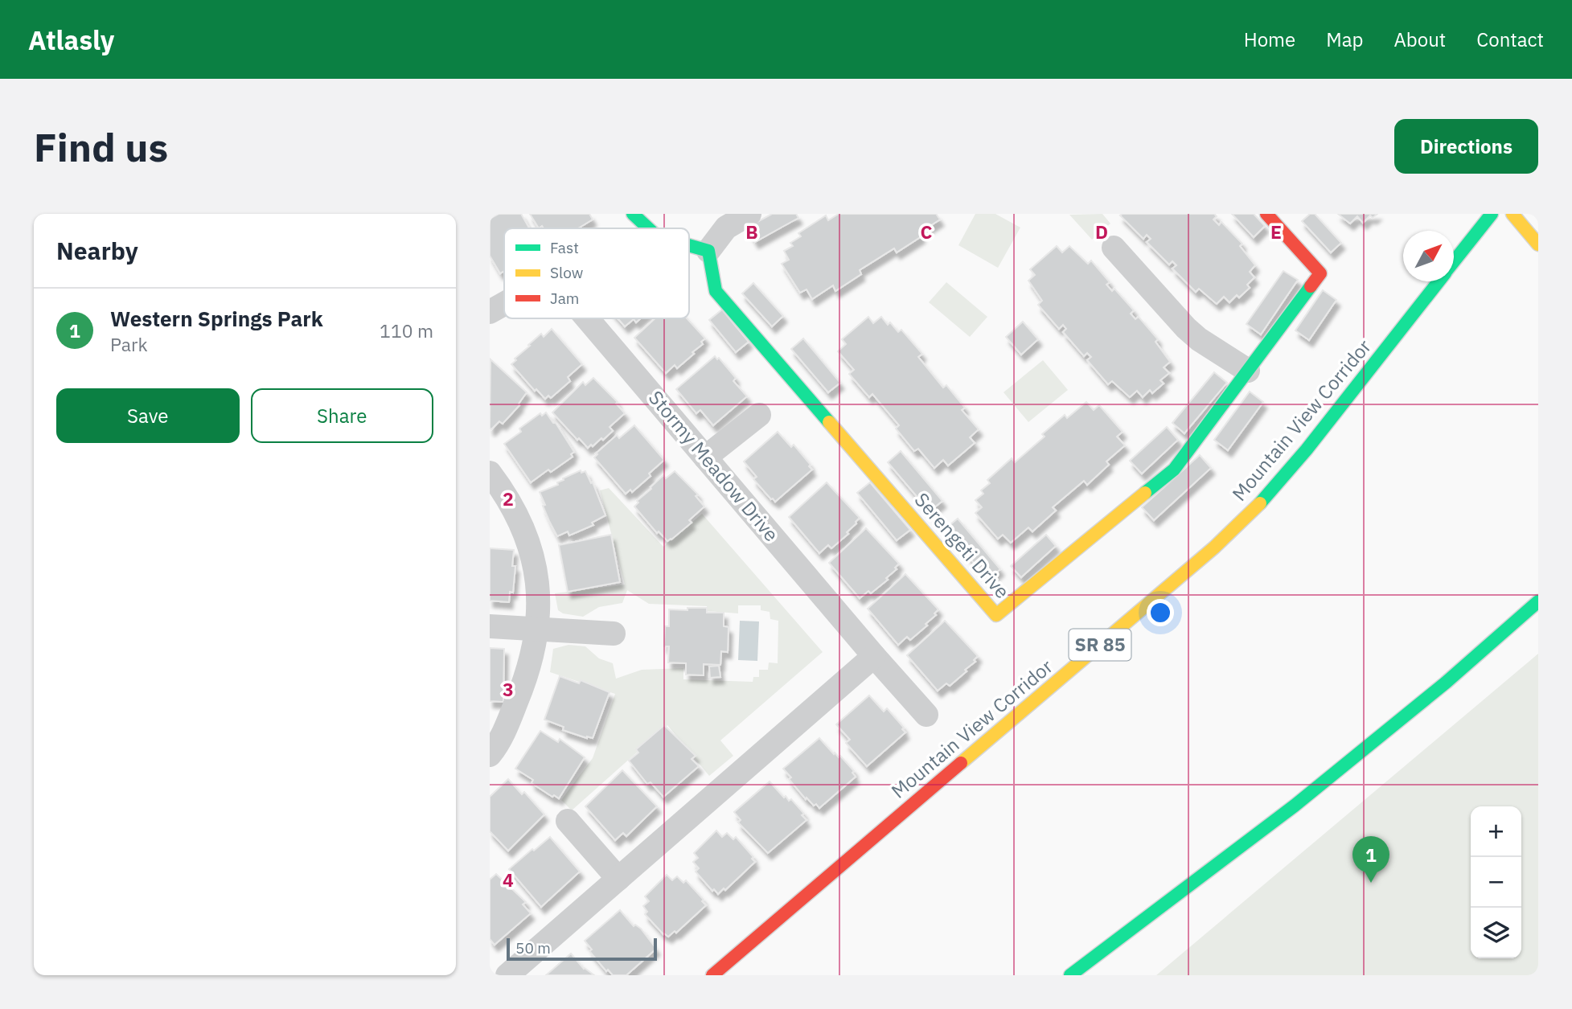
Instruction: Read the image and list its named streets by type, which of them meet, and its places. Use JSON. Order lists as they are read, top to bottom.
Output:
{
  "streets": {
    "main road": ["Mountain View Corridor", "Serengeti Drive", "SR 85"],
    "street": ["Stormy Meadow Drive"]
  },
  "legend": ["Fast", "Slow", "Jam"],
  "scale_bar": "50 m",
  "north": "top right",
  "page": {
    "header": "Atlasly",
    "nav": [
      "Home",
      "Map",
      "About",
      "Contact"
    ],
    "buttons": [
      "Directions",
      ["Save", "Share"]
    ],
    "title": "Find us",
    "heading": "Nearby",
    "list": [
      {
        "mark": "1",
        "name": "Western Springs Park",
        "note": "Park",
        "value": "110 m"
      }
    ],
    "map_buttons": ["+", "−"],
    "pins": "1",
    "scale": "50 m"
  },
  "grid": {
    "columns": [
      "B",
      "C",
      "D",
      "E"
    ],
    "rows": ["2", "3", "4"]
  }
}
